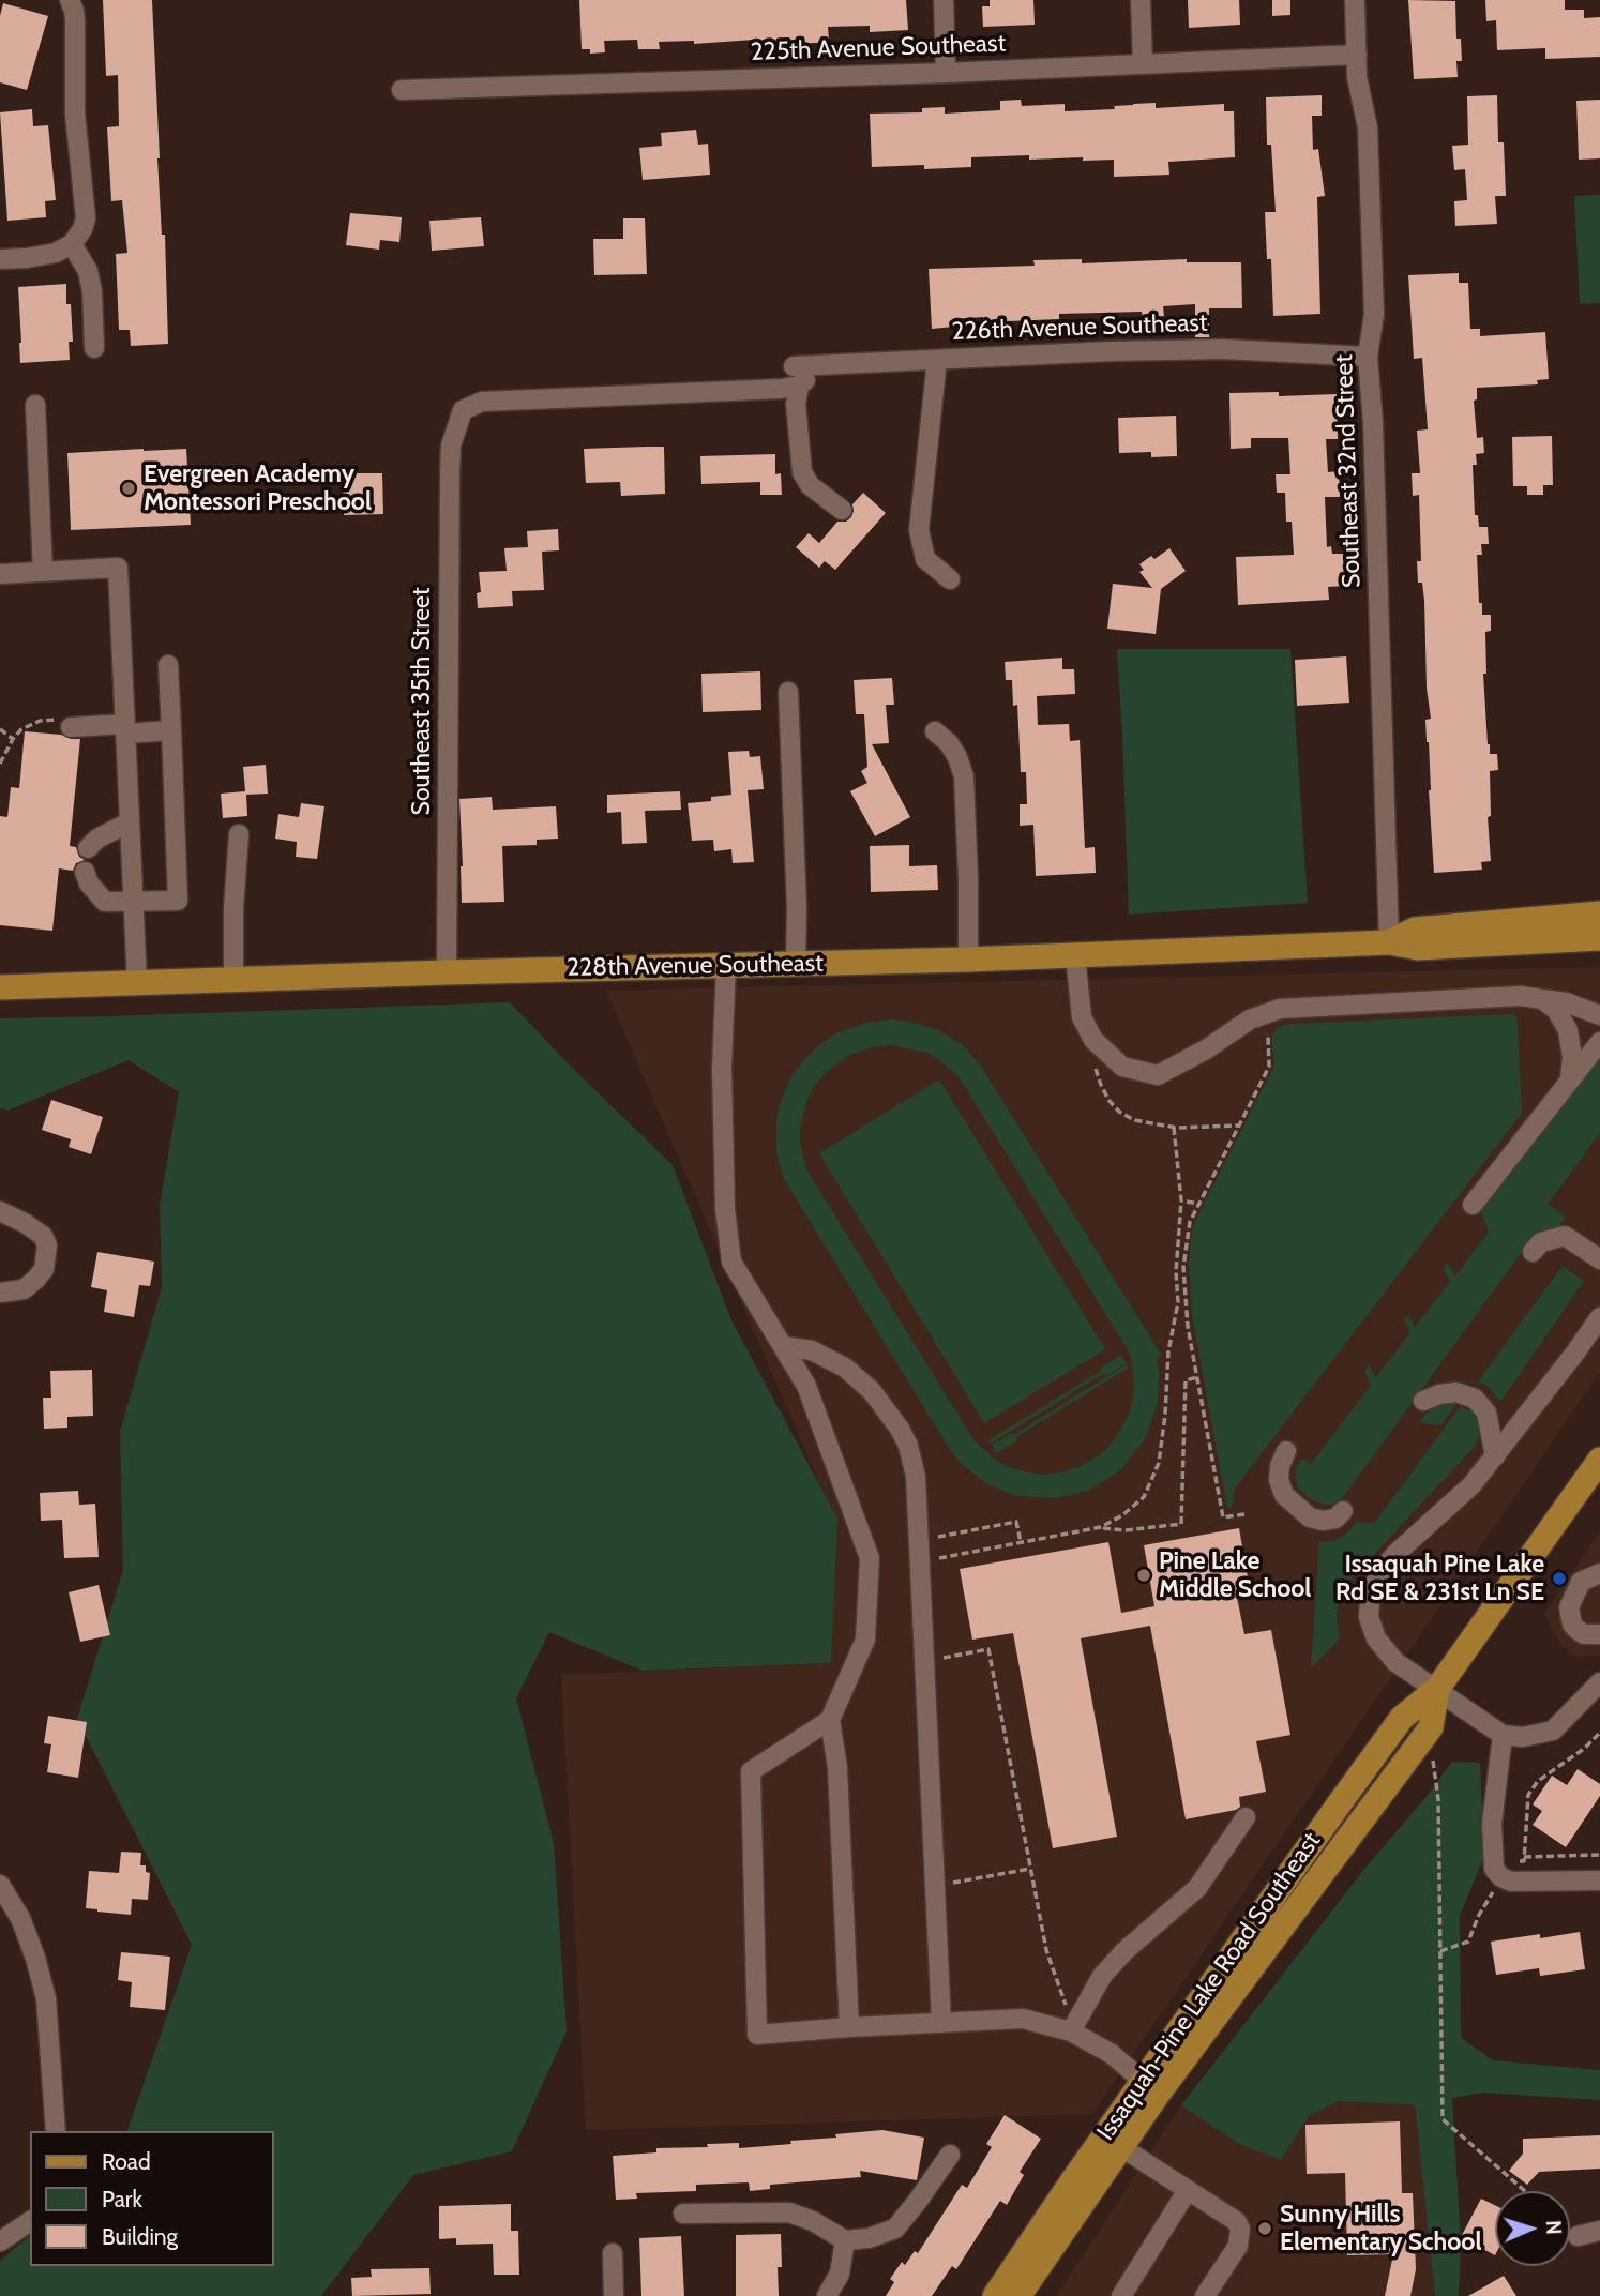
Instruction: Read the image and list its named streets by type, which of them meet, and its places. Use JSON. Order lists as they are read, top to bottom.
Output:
{
  "streets": {
    "main road": ["228th Avenue Southeast", "Issaquah-Pine Lake Road Southeast"],
    "street": [
      "225th Avenue Southeast",
      "226th Avenue Southeast",
      "Southeast 32nd Street",
      "Southeast 35th Street"
    ]
  },
  "crossings": [
    ["225th Avenue Southeast", "Southeast 32nd Street"],
    ["226th Avenue Southeast", "Southeast 32nd Street"],
    ["Southeast 32nd Street", "228th Avenue Southeast"],
    ["Southeast 35th Street", "228th Avenue Southeast"]
  ],
  "places": [
    "Evergreen Academy Montessori Preschool",
    "Pine Lake Middle School",
    "Issaquah Pine Lake Rd SE & 231st Ln SE",
    "Sunny Hills Elementary School"
  ],
  "legend": ["Road", "Park", "Building"],
  "north": "right"
}
